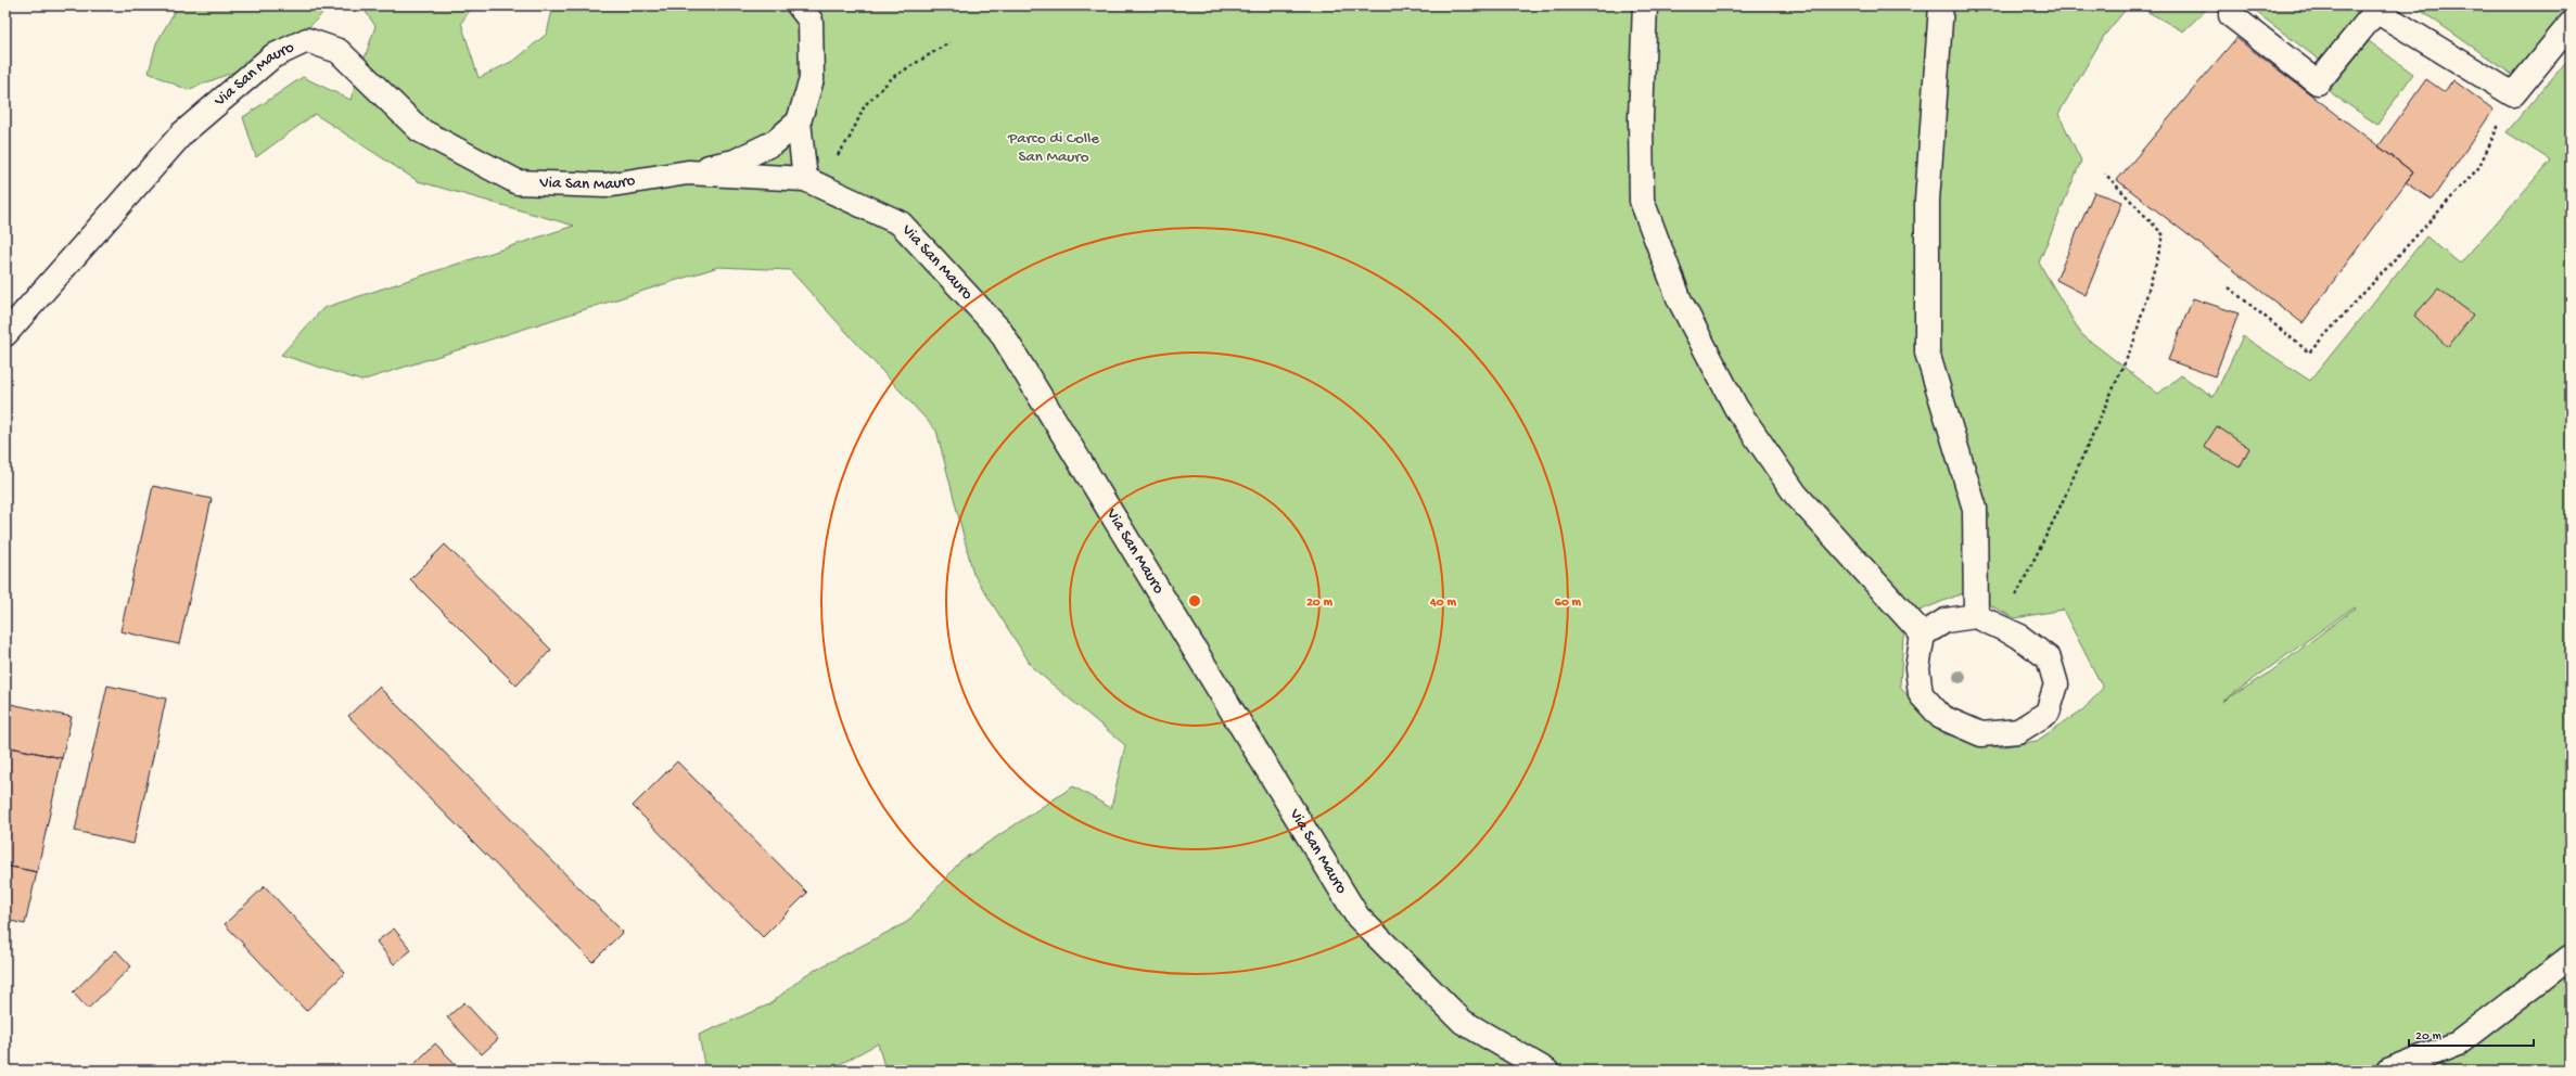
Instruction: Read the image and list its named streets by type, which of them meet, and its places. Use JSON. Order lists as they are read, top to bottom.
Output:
{
  "streets": {
    "lane": ["Via San Mauro"]
  },
  "parks": ["Parco di Colle San Mauro"],
  "scale_bar": "20 m",
  "rings": ["20 m", "40 m", "60 m"]
}
